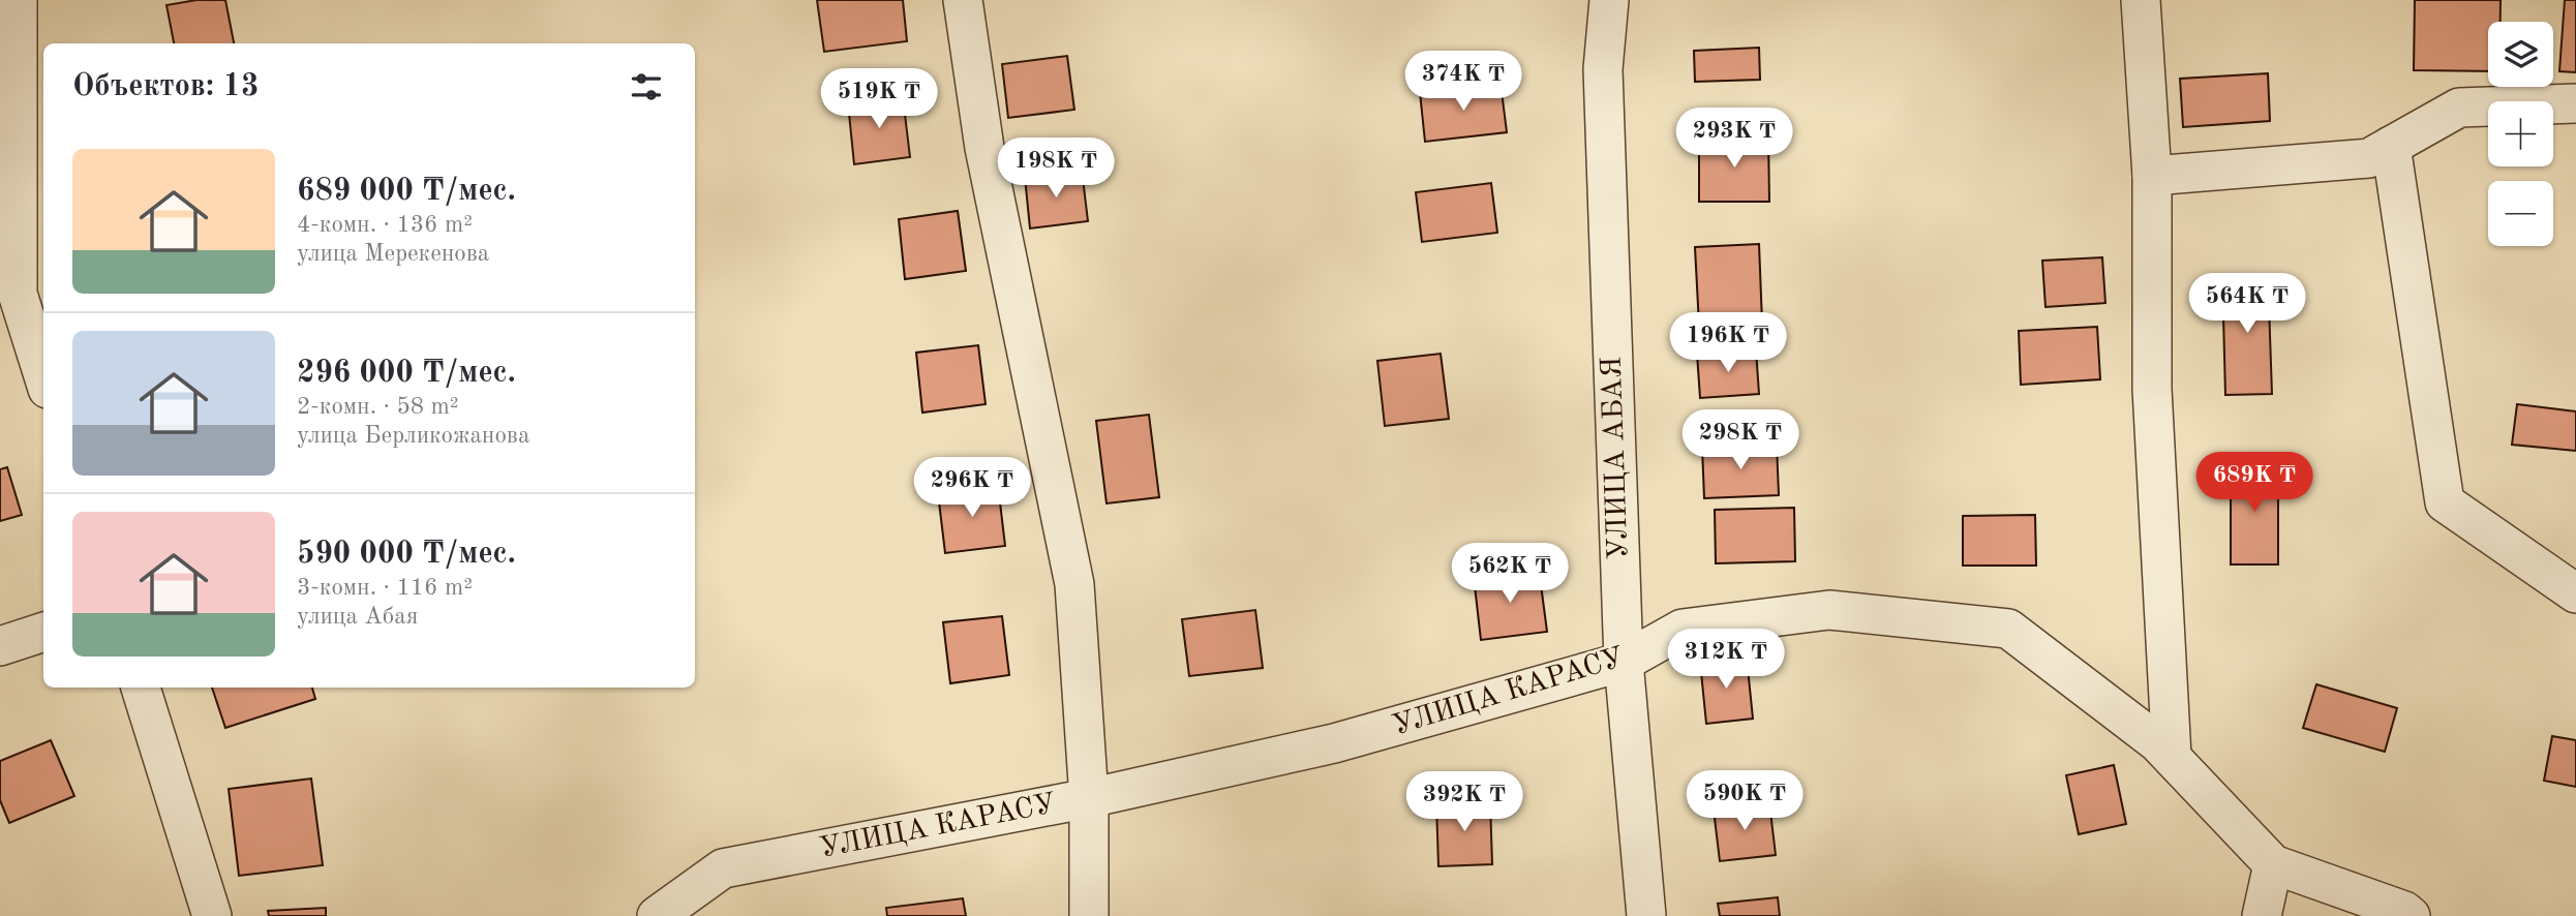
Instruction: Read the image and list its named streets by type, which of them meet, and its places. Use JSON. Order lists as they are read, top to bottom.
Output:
{
  "streets": {
    "street": ["УЛИЦА АБАЯ", "УЛИЦА КАРАСУ"]
  },
  "crossings": [
    ["УЛИЦА АБАЯ", "УЛИЦА КАРАСУ"]
  ],
  "page": {
    "map_buttons": ["+", "−"],
    "heading": "Объектов: 13",
    "price": [
      "374K ₸",
      "519K ₸",
      "293K ₸",
      "198K ₸",
      "564K ₸",
      "196K ₸",
      "298K ₸",
      "689K ₸",
      "296K ₸",
      "562K ₸",
      "312K ₸",
      "590K ₸",
      "392K ₸"
    ],
    "list": [
      {
        "name": "689 000 ₸/мес.",
        "note": "4-комн. · 136 m² · улица Мерекенова"
      },
      {
        "name": "296 000 ₸/мес.",
        "note": "2-комн. · 58 m² · улица Берликожанова"
      },
      {
        "name": "590 000 ₸/мес.",
        "note": "3-комн. · 116 m² · улица Абая"
      }
    ]
  }
}
